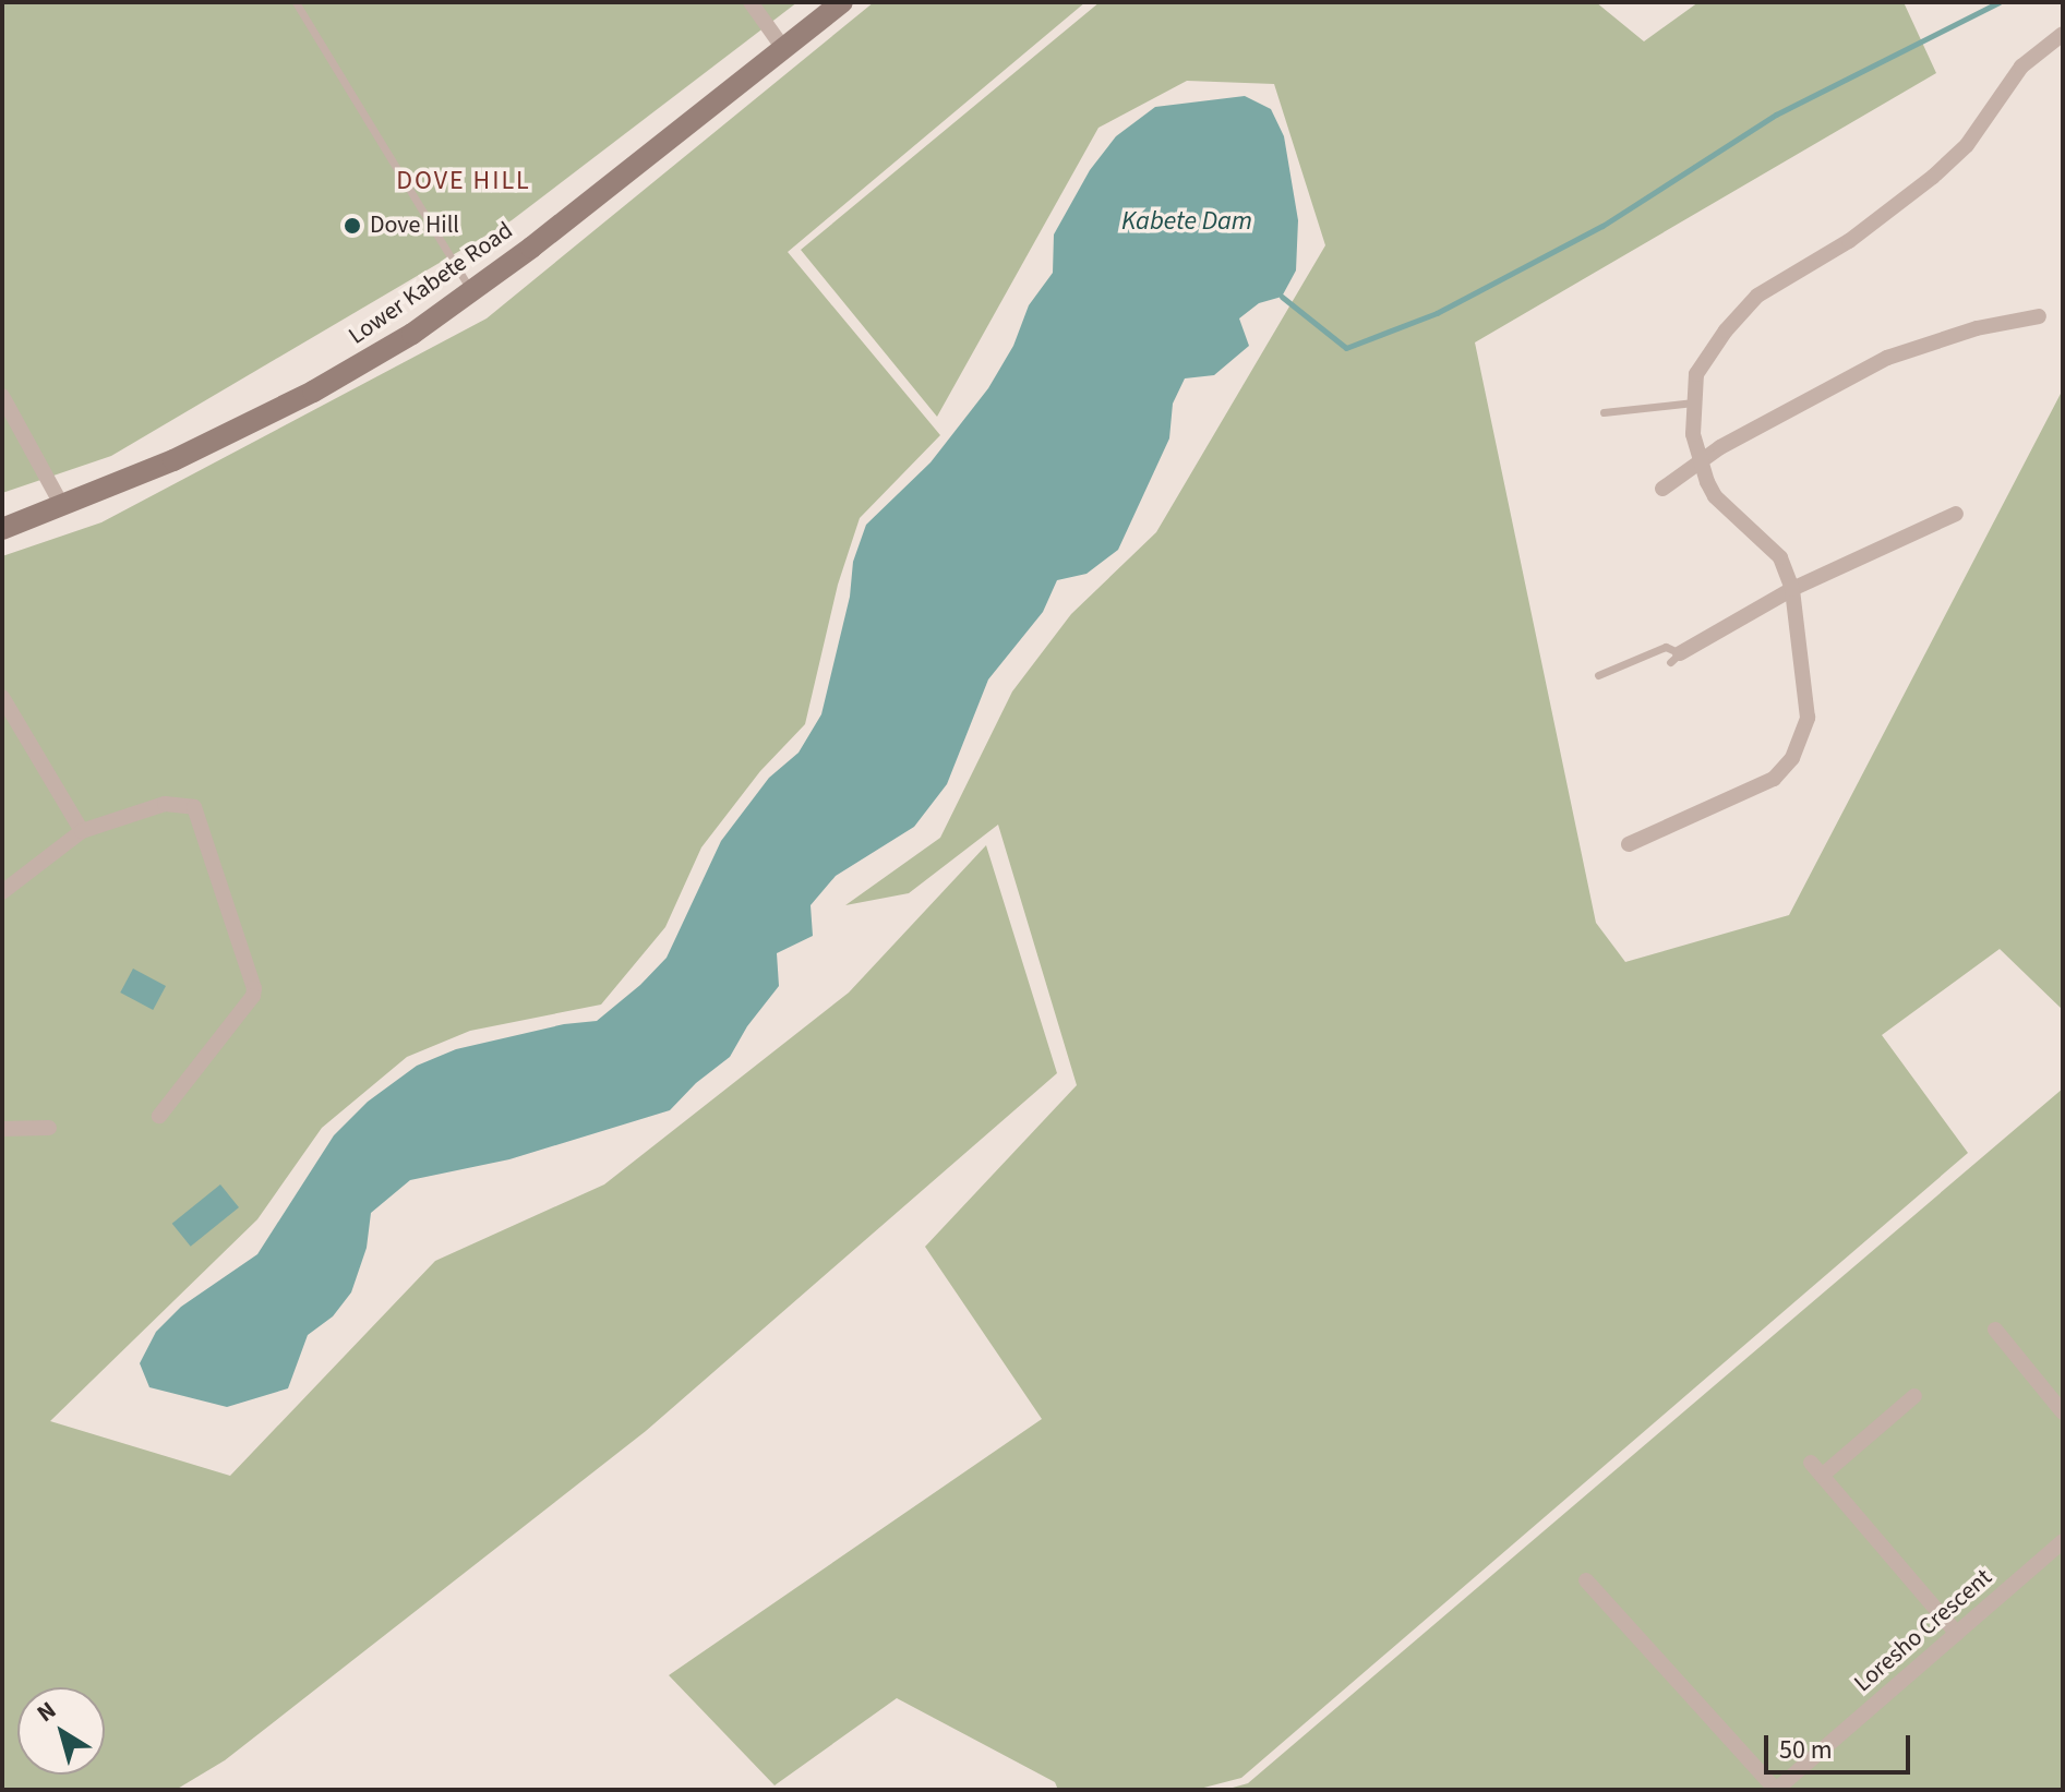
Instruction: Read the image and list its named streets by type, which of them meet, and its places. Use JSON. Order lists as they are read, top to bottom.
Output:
{
  "streets": {
    "main road": ["Lower Kabete Road"],
    "street": ["Loresho Crescent"]
  },
  "districts": ["DOVE HILL"],
  "water": ["Kabete Dam"],
  "places": ["Dove Hill"],
  "scale_bar": "50 m",
  "north": "top left"
}
